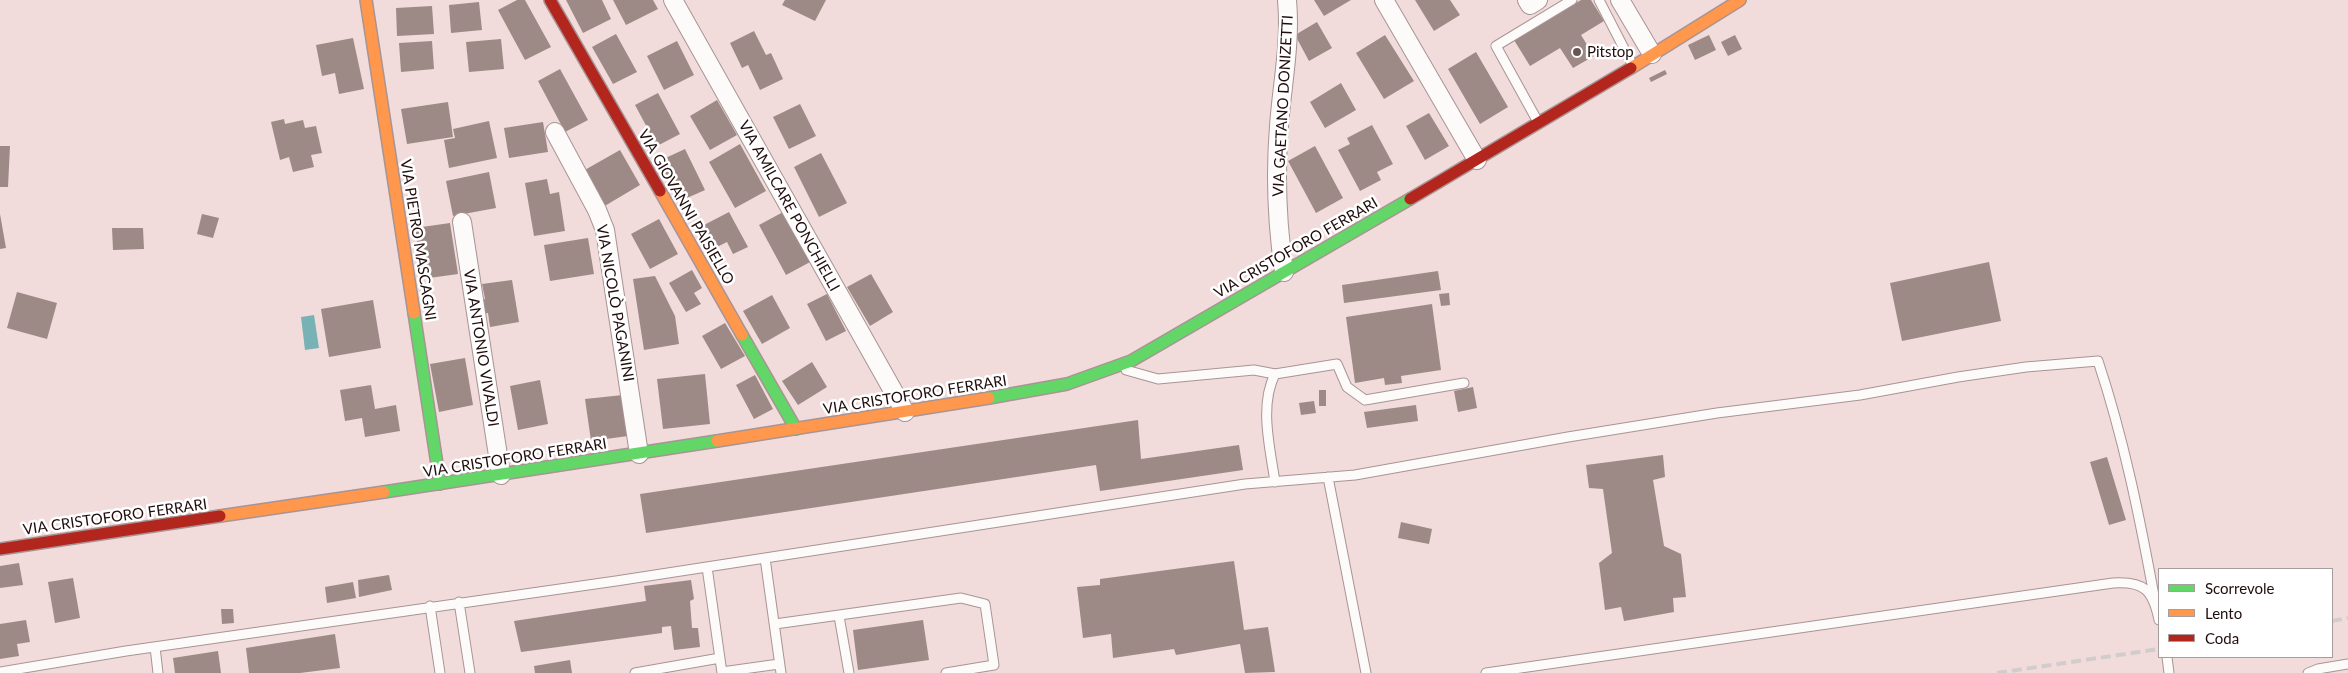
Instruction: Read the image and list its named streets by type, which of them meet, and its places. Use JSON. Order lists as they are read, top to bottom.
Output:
{
  "streets": {
    "main road": ["VIA GIOVANNI PAISIELLO", "VIA PIETRO MASCAGNI", "VIA CRISTOFORO FERRARI"],
    "street": [
      "VIA GAETANO DONIZETTI",
      "VIA AMILCARE PONCHIELLI",
      "VIA NICOLÒ PAGANINI",
      "VIA ANTONIO VIVALDI"
    ]
  },
  "crossings": [
    ["VIA GAETANO DONIZETTI", "VIA CRISTOFORO FERRARI"],
    ["VIA AMILCARE PONCHIELLI", "VIA CRISTOFORO FERRARI"],
    ["VIA GIOVANNI PAISIELLO", "VIA CRISTOFORO FERRARI"],
    ["VIA PIETRO MASCAGNI", "VIA CRISTOFORO FERRARI"],
    ["VIA CRISTOFORO FERRARI", "VIA NICOLÒ PAGANINI"],
    ["VIA CRISTOFORO FERRARI", "VIA ANTONIO VIVALDI"]
  ],
  "places": ["Pitstop"],
  "legend": ["Scorrevole", "Lento", "Coda"]
}
